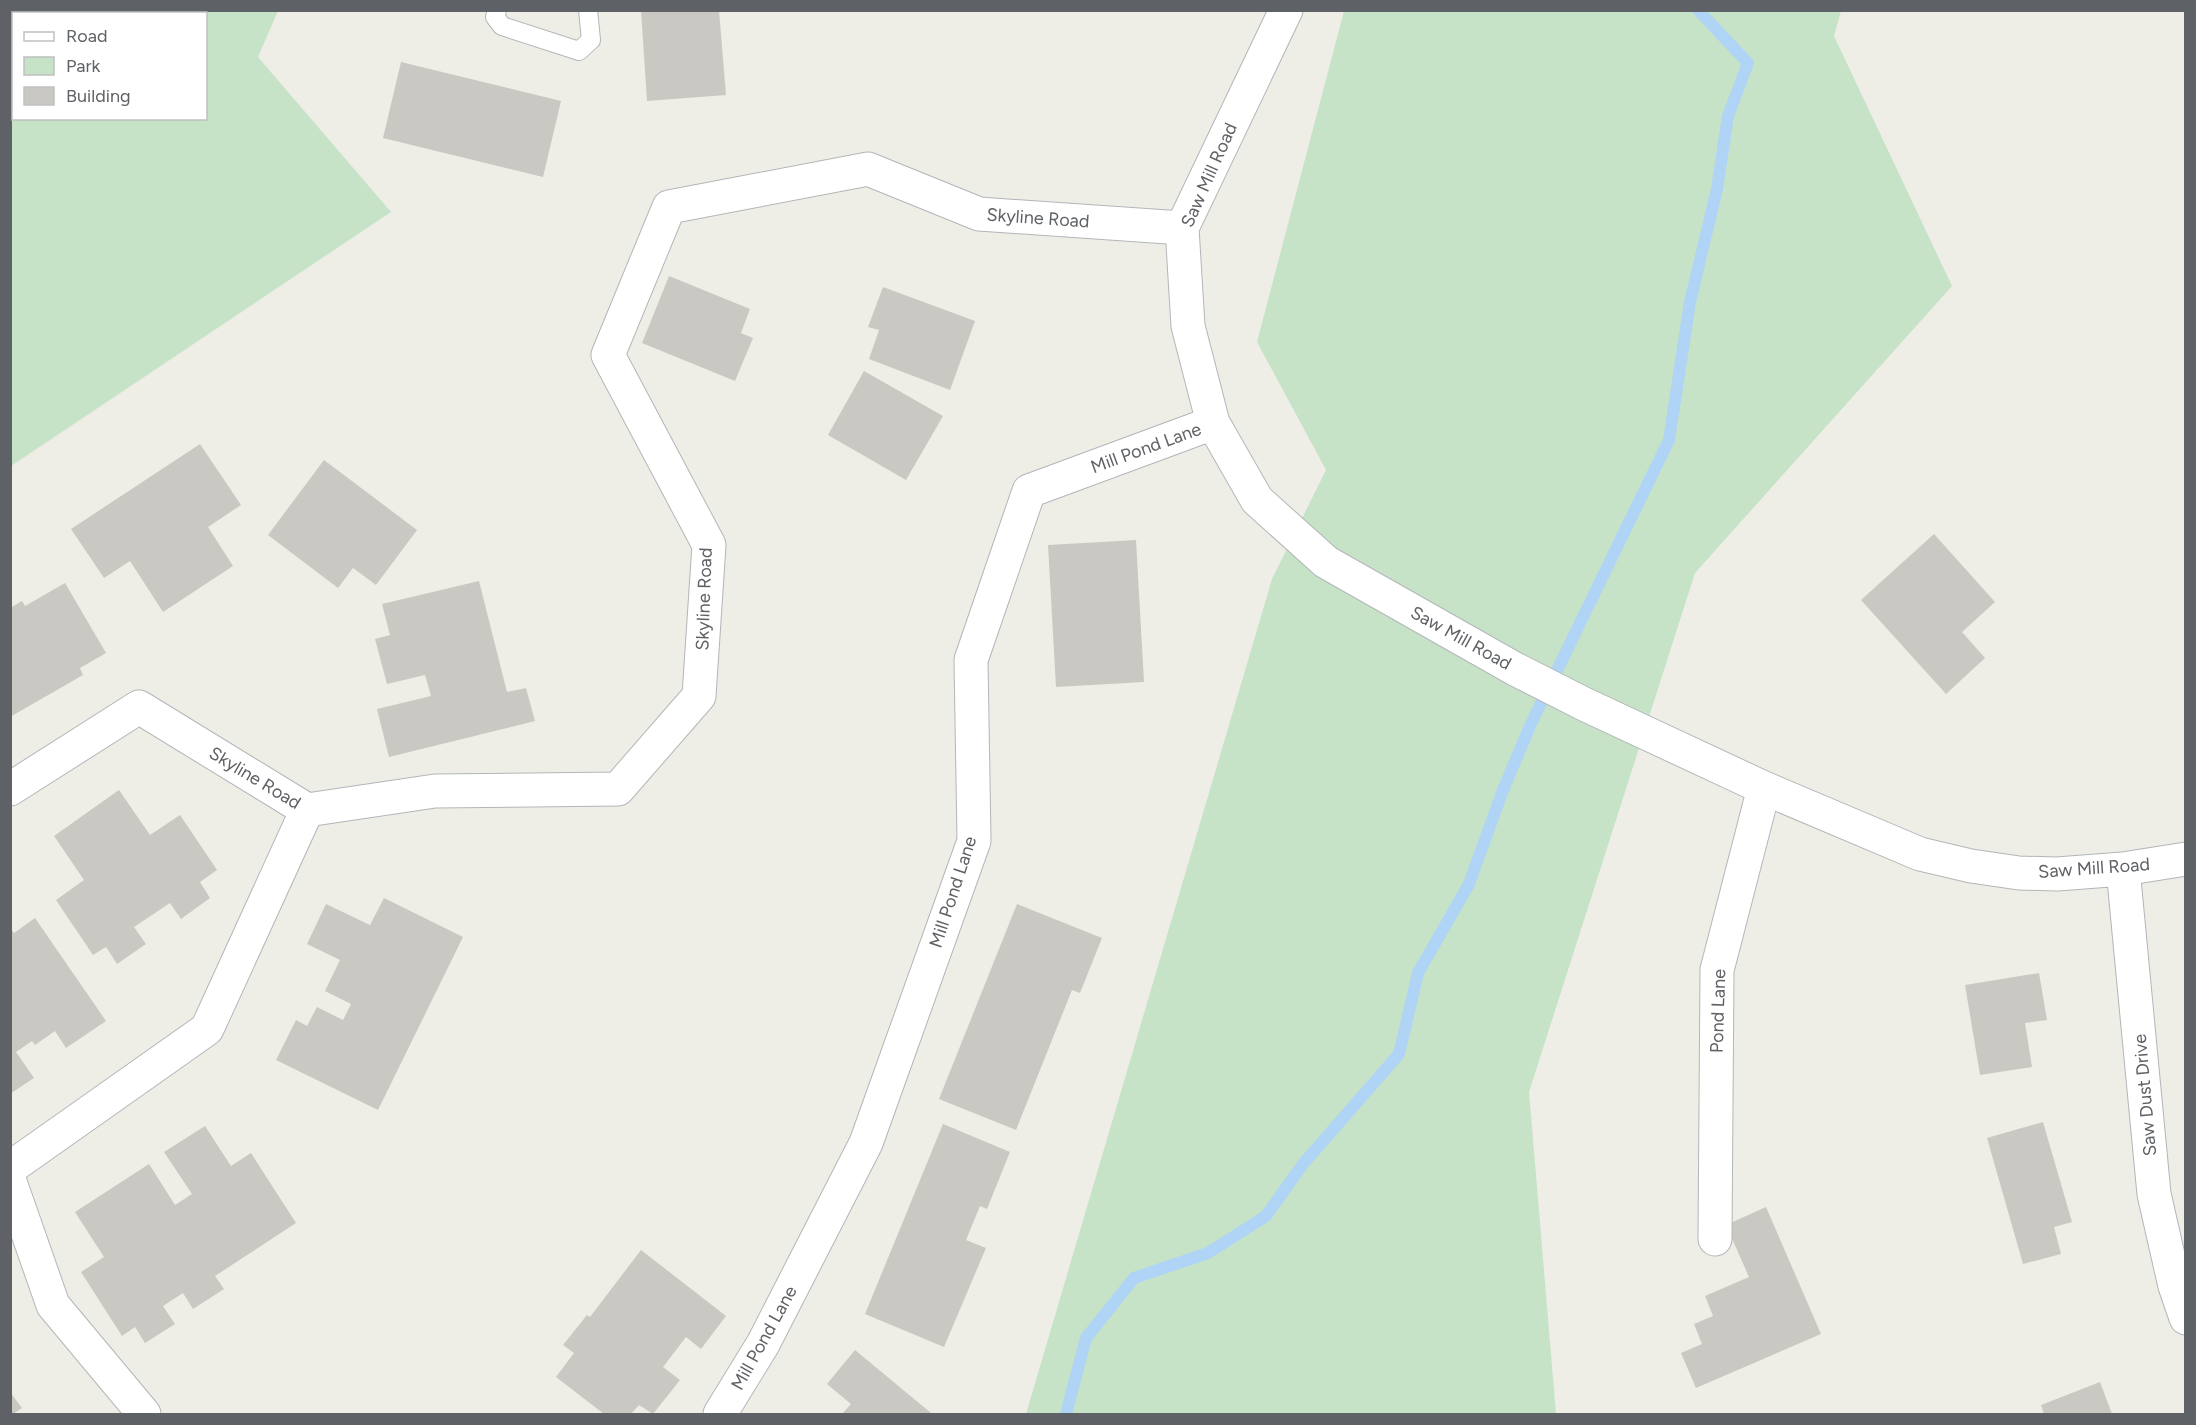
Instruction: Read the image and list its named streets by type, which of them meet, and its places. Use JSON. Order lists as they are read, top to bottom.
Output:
{
  "streets": {
    "street": [
      "Saw Mill Road",
      "Skyline Road",
      "Mill Pond Lane",
      "Pond Lane",
      "Saw Dust Drive"
    ]
  },
  "crossings": [
    ["Saw Mill Road", "Skyline Road"],
    ["Saw Mill Road", "Mill Pond Lane"],
    ["Saw Mill Road", "Pond Lane"],
    ["Saw Mill Road", "Saw Dust Drive"]
  ],
  "legend": ["Road", "Park", "Building"]
}
